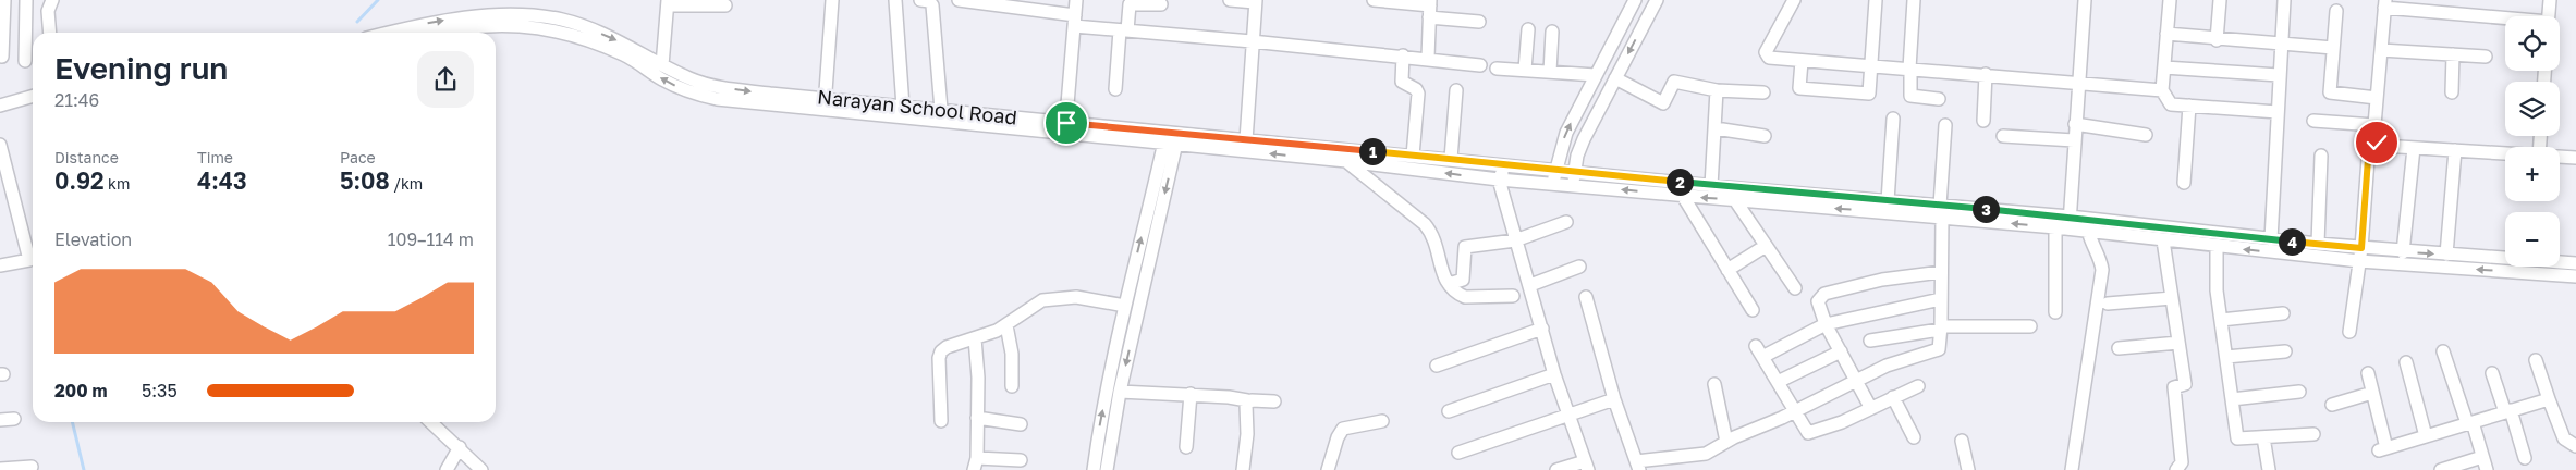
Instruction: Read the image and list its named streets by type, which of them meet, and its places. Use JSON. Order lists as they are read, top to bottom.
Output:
{
  "streets": {
    "street": ["Narayan School Road"]
  },
  "page": {
    "map_buttons": ["+", "−"],
    "heading": ["Evening run", "21:46"],
    "stats": [
      ["Distance", "0.92 km"],
      ["Time", "4:43"],
      ["Pace", "5:08 /km"]
    ],
    "pins": [
      "1",
      "2",
      "3",
      "4"
    ],
    "chart": ["Elevation", "109–114 m"],
    "list": [
      {
        "name": "200 m",
        "note": "5:35"
      }
    ]
  }
}
